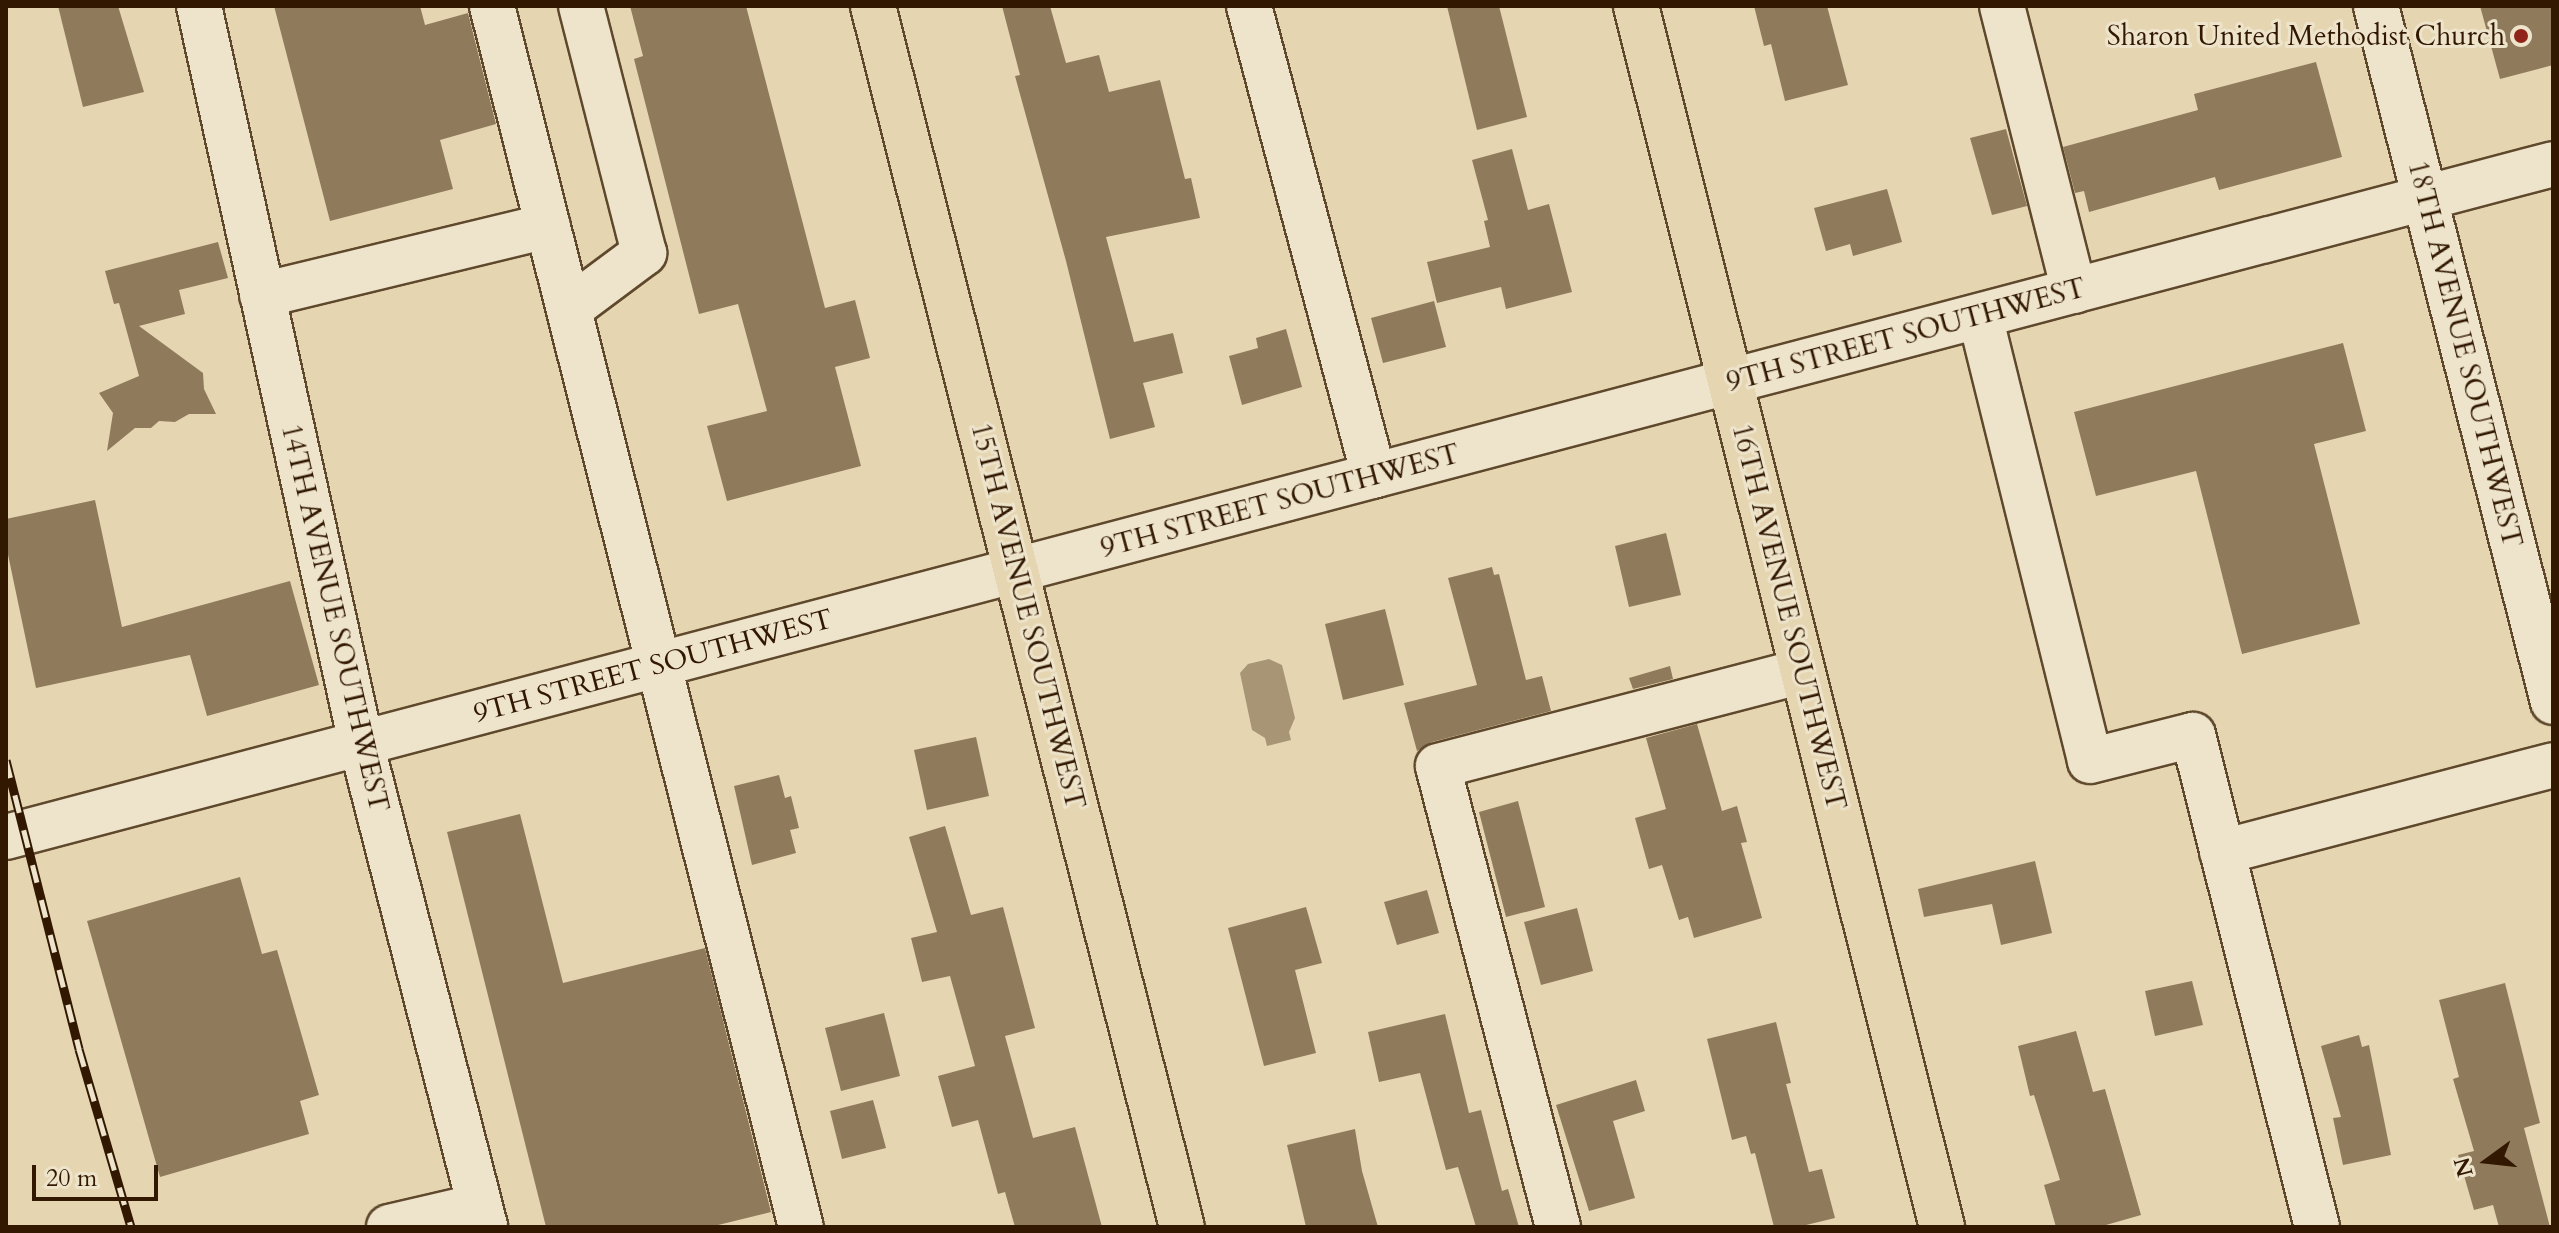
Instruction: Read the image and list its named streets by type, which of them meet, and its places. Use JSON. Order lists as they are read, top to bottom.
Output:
{
  "streets": {
    "main road": ["15TH AVENUE SOUTHWEST", "16TH AVENUE SOUTHWEST"],
    "street": ["9TH STREET SOUTHWEST", "18TH AVENUE SOUTHWEST", "14TH AVENUE SOUTHWEST"]
  },
  "crossings": [
    ["9TH STREET SOUTHWEST", "18TH AVENUE SOUTHWEST"],
    ["9TH STREET SOUTHWEST", "15TH AVENUE SOUTHWEST"],
    ["9TH STREET SOUTHWEST", "16TH AVENUE SOUTHWEST"],
    ["9TH STREET SOUTHWEST", "14TH AVENUE SOUTHWEST"]
  ],
  "places": ["Sharon United Methodist Church"],
  "scale_bar": "20 m",
  "north": "left"
}
